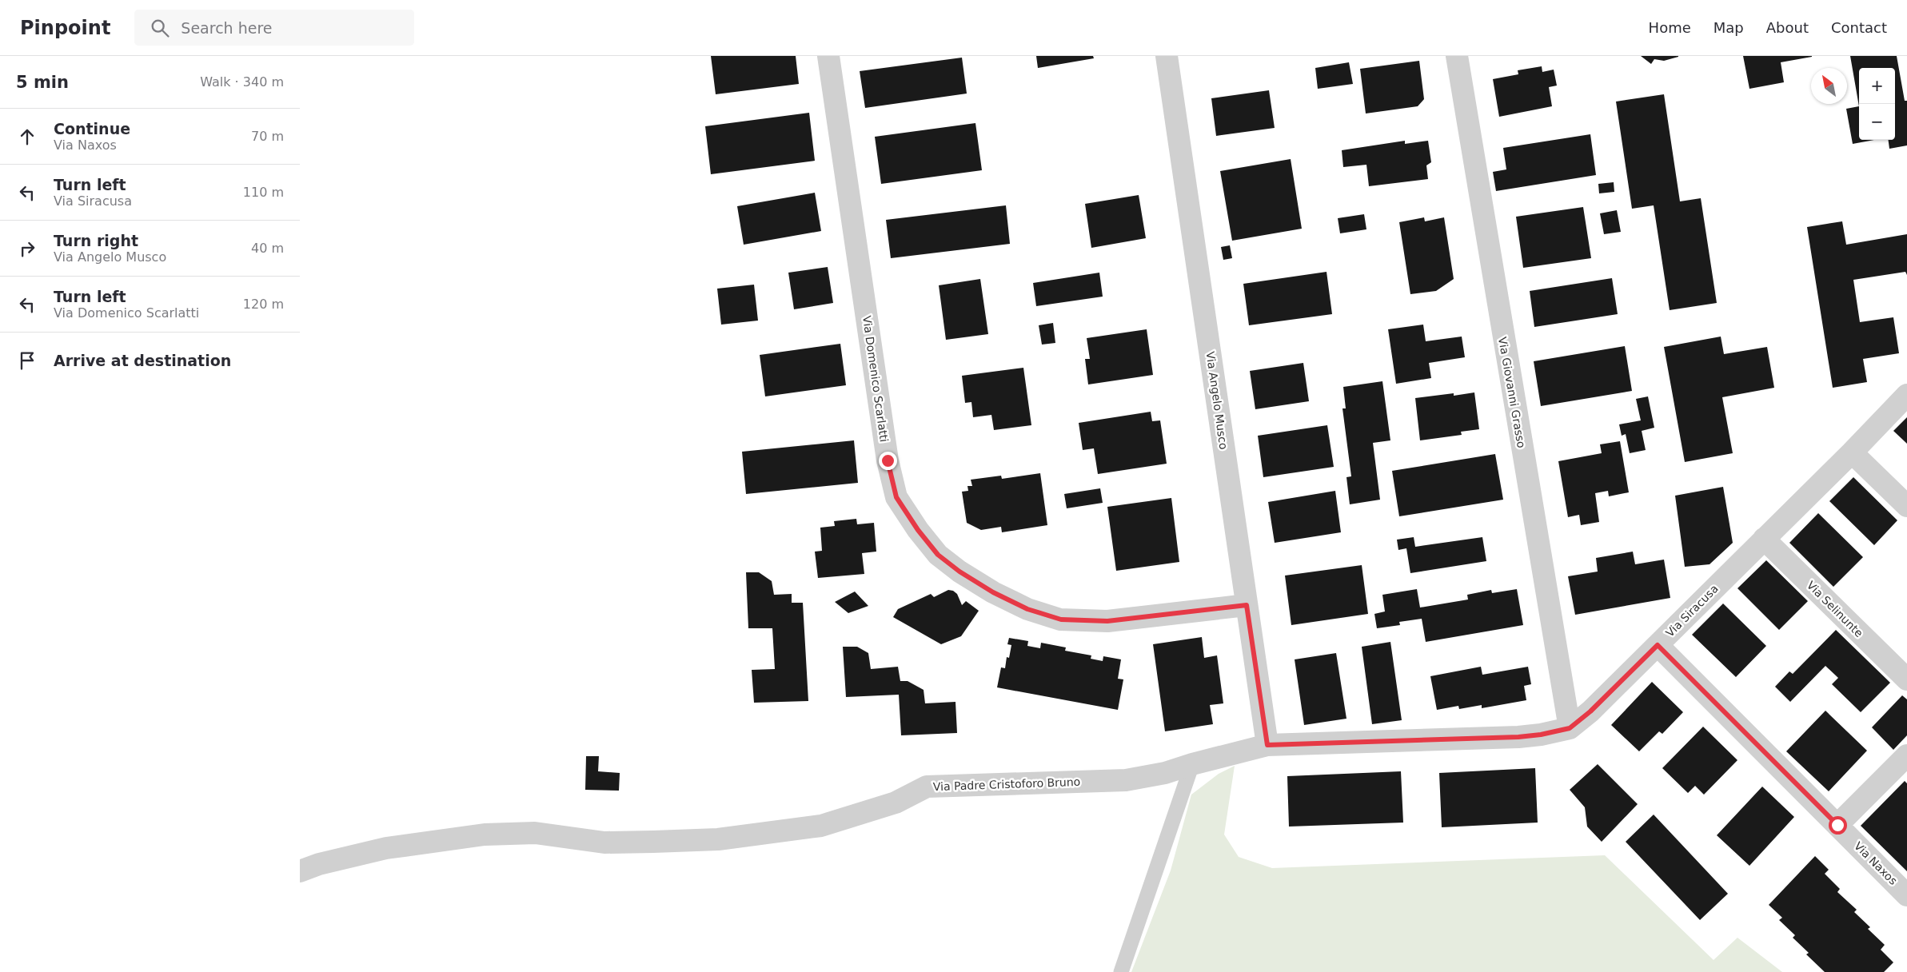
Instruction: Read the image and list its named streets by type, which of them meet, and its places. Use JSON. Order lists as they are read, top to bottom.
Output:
{
  "streets": {
    "street": [
      "Via Domenico Scarlatti",
      "Via Giovanni Grasso",
      "Via Angelo Musco",
      "Via Selinunte",
      "Via Siracusa",
      "Via Padre Cristoforo Bruno",
      "Via Naxos"
    ]
  },
  "crossings": [
    ["Via Domenico Scarlatti", "Via Angelo Musco"],
    ["Via Giovanni Grasso", "Via Siracusa"],
    ["Via Angelo Musco", "Via Siracusa"],
    ["Via Angelo Musco", "Via Padre Cristoforo Bruno"],
    ["Via Selinunte", "Via Siracusa"],
    ["Via Siracusa", "Via Padre Cristoforo Bruno"],
    ["Via Siracusa", "Via Naxos"]
  ],
  "north": "top left",
  "page": {
    "header": "Pinpoint",
    "search": "Search here",
    "nav": [
      "Home",
      "Map",
      "About",
      "Contact"
    ],
    "heading": ["5 min", "Walk · 340 m"],
    "map_buttons": ["+", "−"],
    "list": [
      ["Continue", "Via Naxos", "70 m"],
      ["Turn left", "Via Siracusa", "110 m"],
      ["Turn right", "Via Angelo Musco", "40 m"],
      ["Turn left", "Via Domenico Scarlatti", "120 m"],
      "Arrive at destination"
    ]
  }
}
